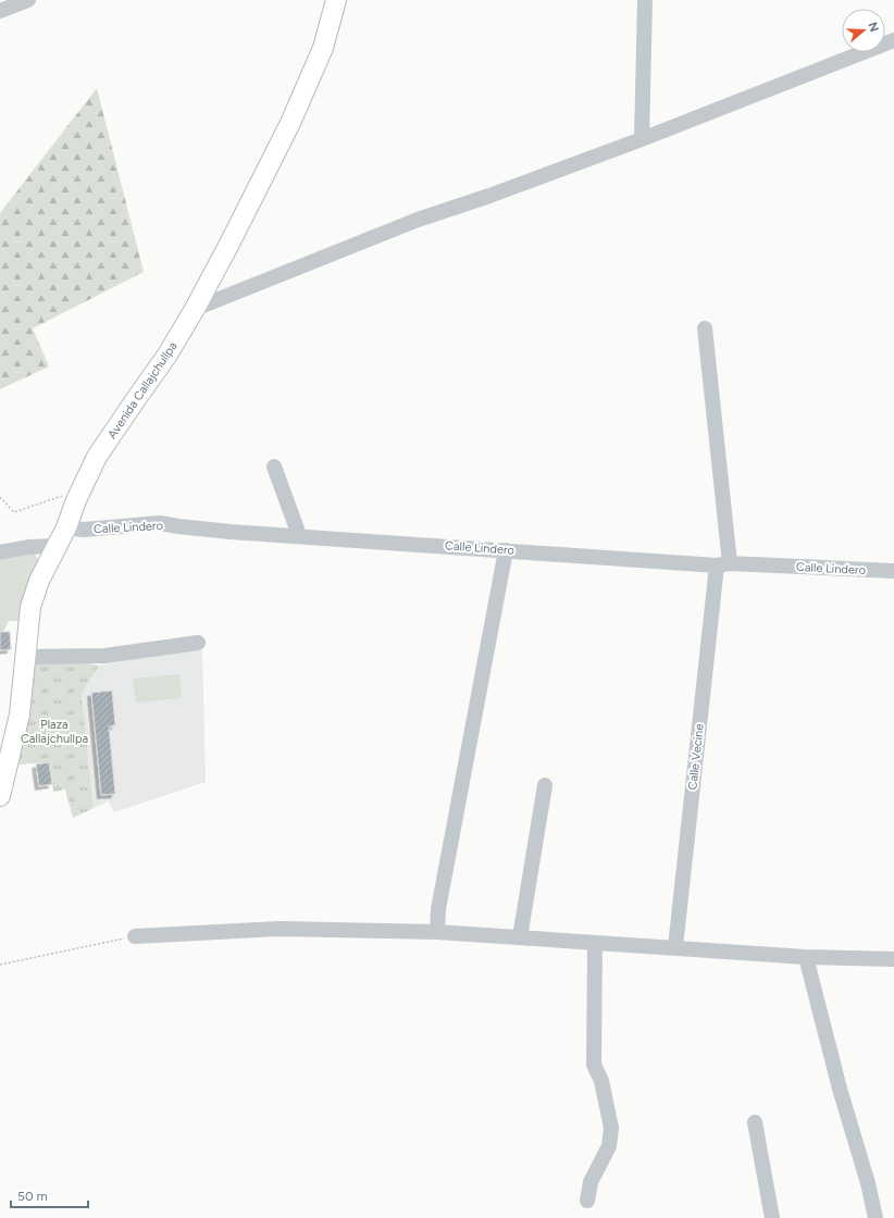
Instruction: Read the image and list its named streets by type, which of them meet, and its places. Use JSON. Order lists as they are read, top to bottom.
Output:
{
  "streets": {
    "main road": ["Avenida Callajchullpa"],
    "street": ["Calle Lindero", "Calle Vecine"]
  },
  "crossings": [
    ["Avenida Callajchullpa", "Calle Lindero"],
    ["Calle Lindero", "Calle Vecine"]
  ],
  "parks": ["Plaza Callajchullpa"],
  "scale_bar": "50 m",
  "north": "right"
}
